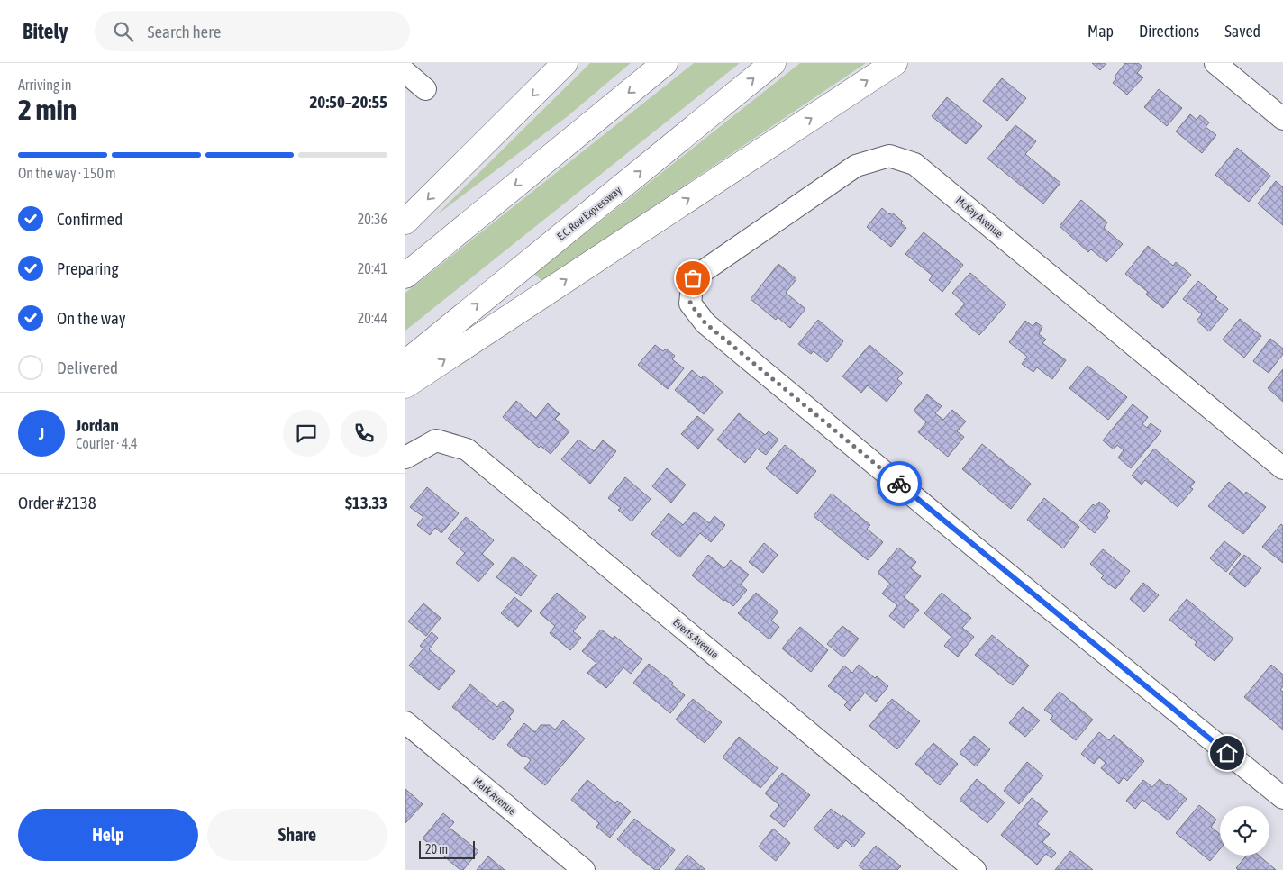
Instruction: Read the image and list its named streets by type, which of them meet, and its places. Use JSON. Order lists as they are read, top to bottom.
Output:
{
  "streets": {
    "highway": ["E.C. Row Expressway"],
    "street": ["McKay Avenue", "Everts Avenue", "Mark Avenue"]
  },
  "scale_bar": "20 m",
  "page": {
    "header": "Bitely",
    "search": "Search here",
    "nav": ["Map", "Directions", "Saved"],
    "heading": ["2 min", "Arriving in", "20:50–20:55"],
    "panel": [
      "Jordan",
      "Courier · 4.4",
      "Order #2138",
      "$13.33"
    ],
    "bar": "On the way · 150 m",
    "list": [
      ["Confirmed", "20:36"],
      ["Preparing", "20:41"],
      ["On the way", "20:44"],
      "Delivered"
    ],
    "round": "J",
    "buttons": ["Help", "Share"],
    "scale": "20 m"
  }
}
